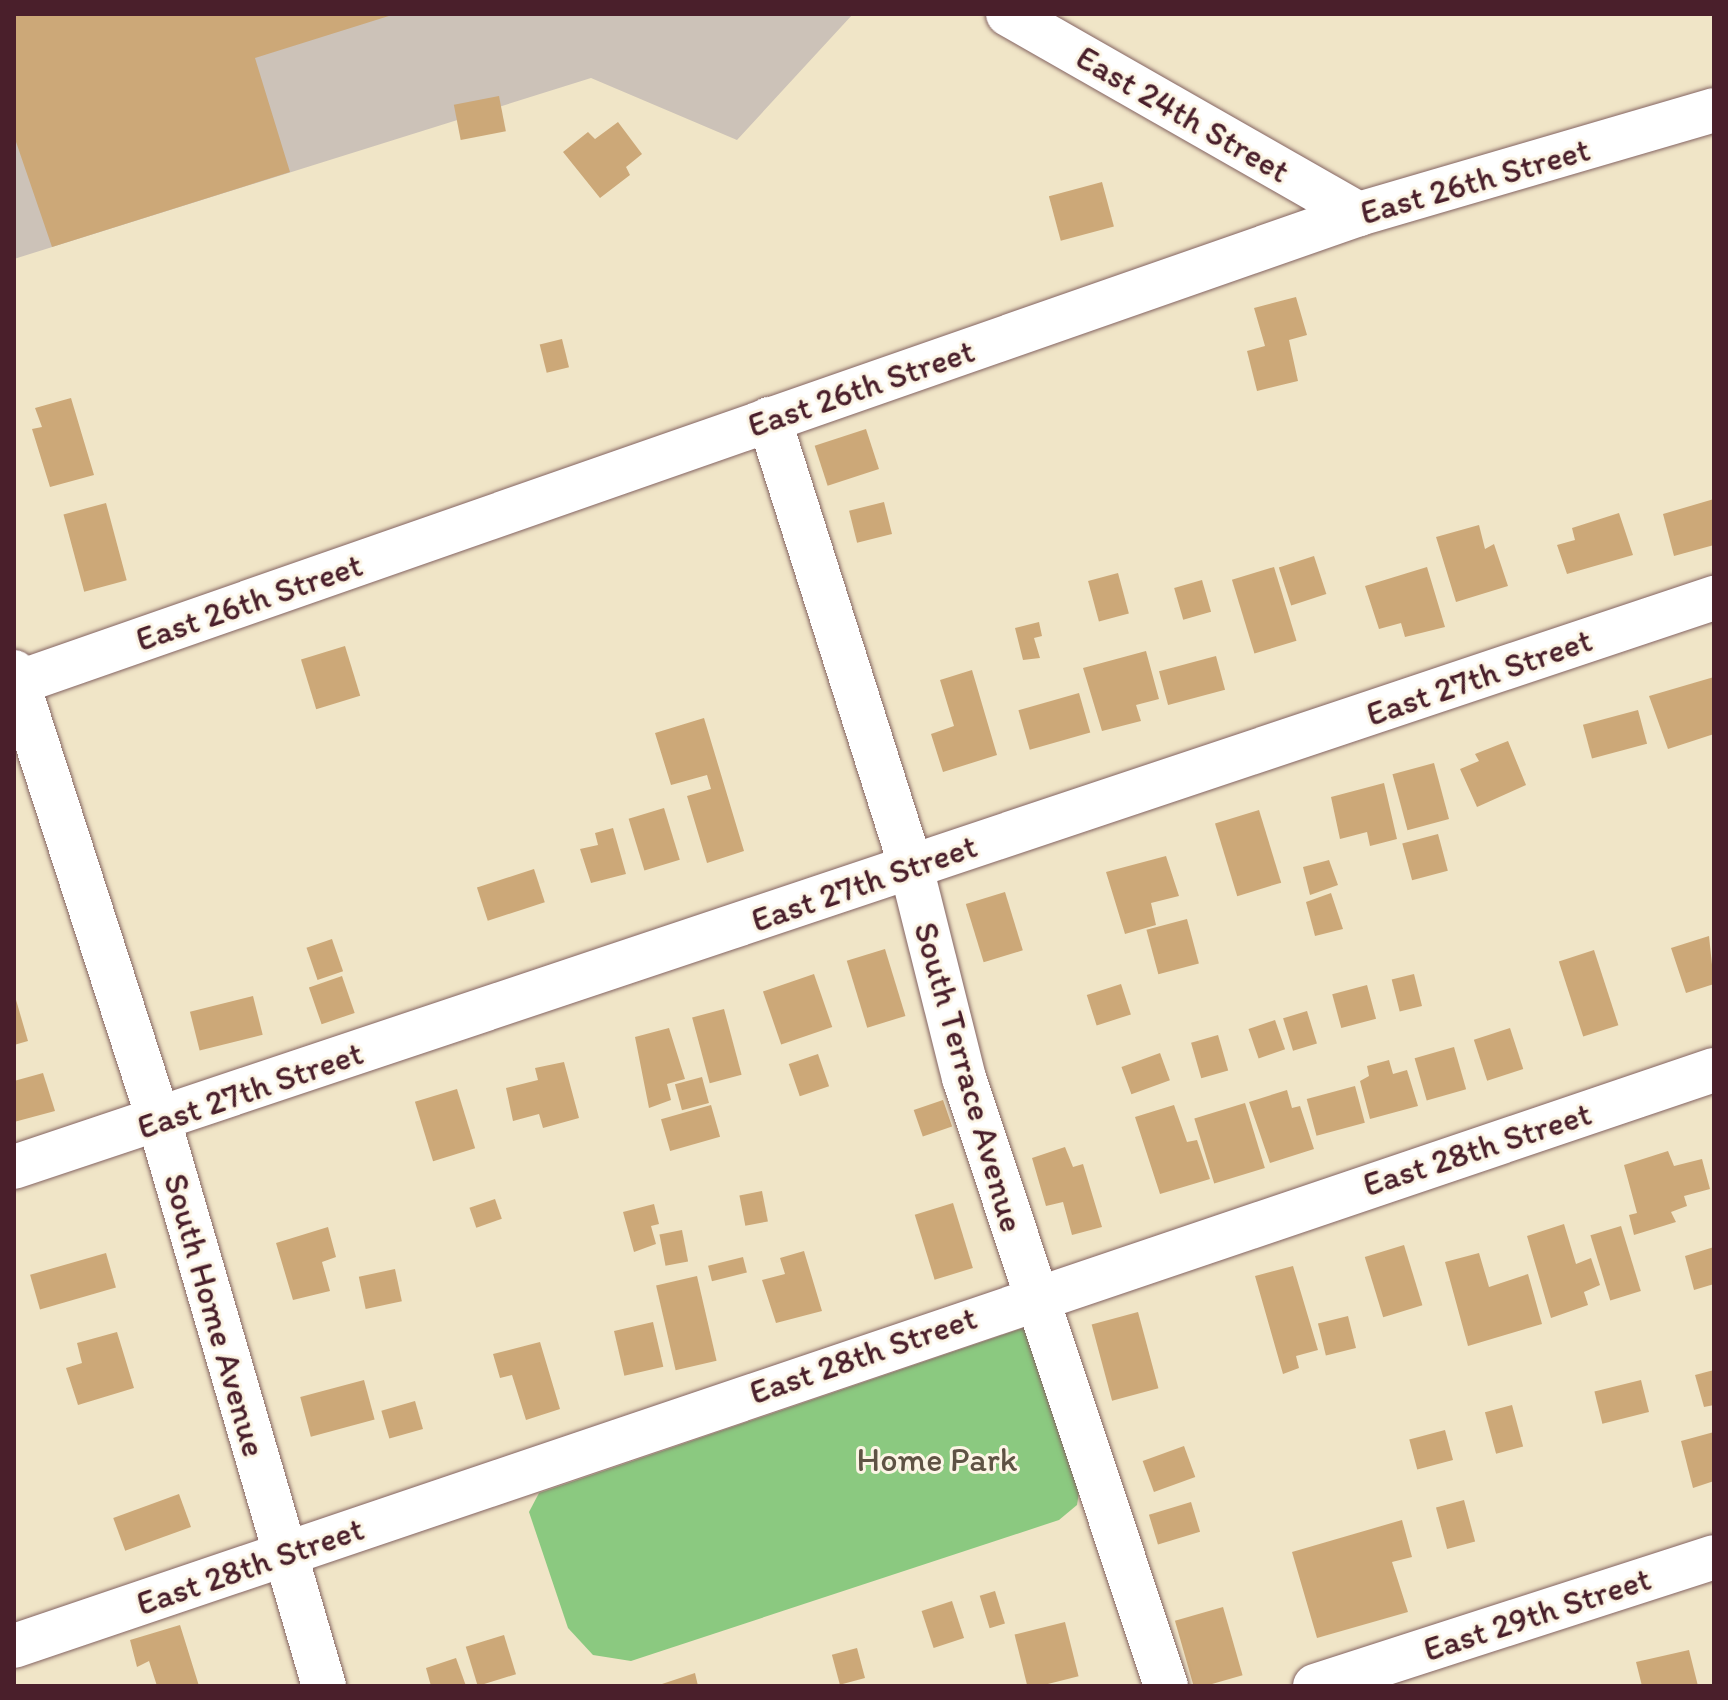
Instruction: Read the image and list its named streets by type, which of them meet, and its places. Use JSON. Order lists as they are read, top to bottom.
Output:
{
  "streets": {
    "street": [
      "East 24th Street",
      "East 26th Street",
      "East 27th Street",
      "South Terrace Avenue",
      "East 28th Street",
      "South Home Avenue",
      "East 29th Street"
    ]
  },
  "crossings": [
    ["East 24th Street", "East 26th Street"],
    ["East 26th Street", "South Terrace Avenue"],
    ["East 26th Street", "South Home Avenue"],
    ["East 27th Street", "South Terrace Avenue"],
    ["East 27th Street", "South Home Avenue"],
    ["South Terrace Avenue", "East 28th Street"],
    ["East 28th Street", "South Home Avenue"]
  ],
  "parks": ["Home Park"]
}
